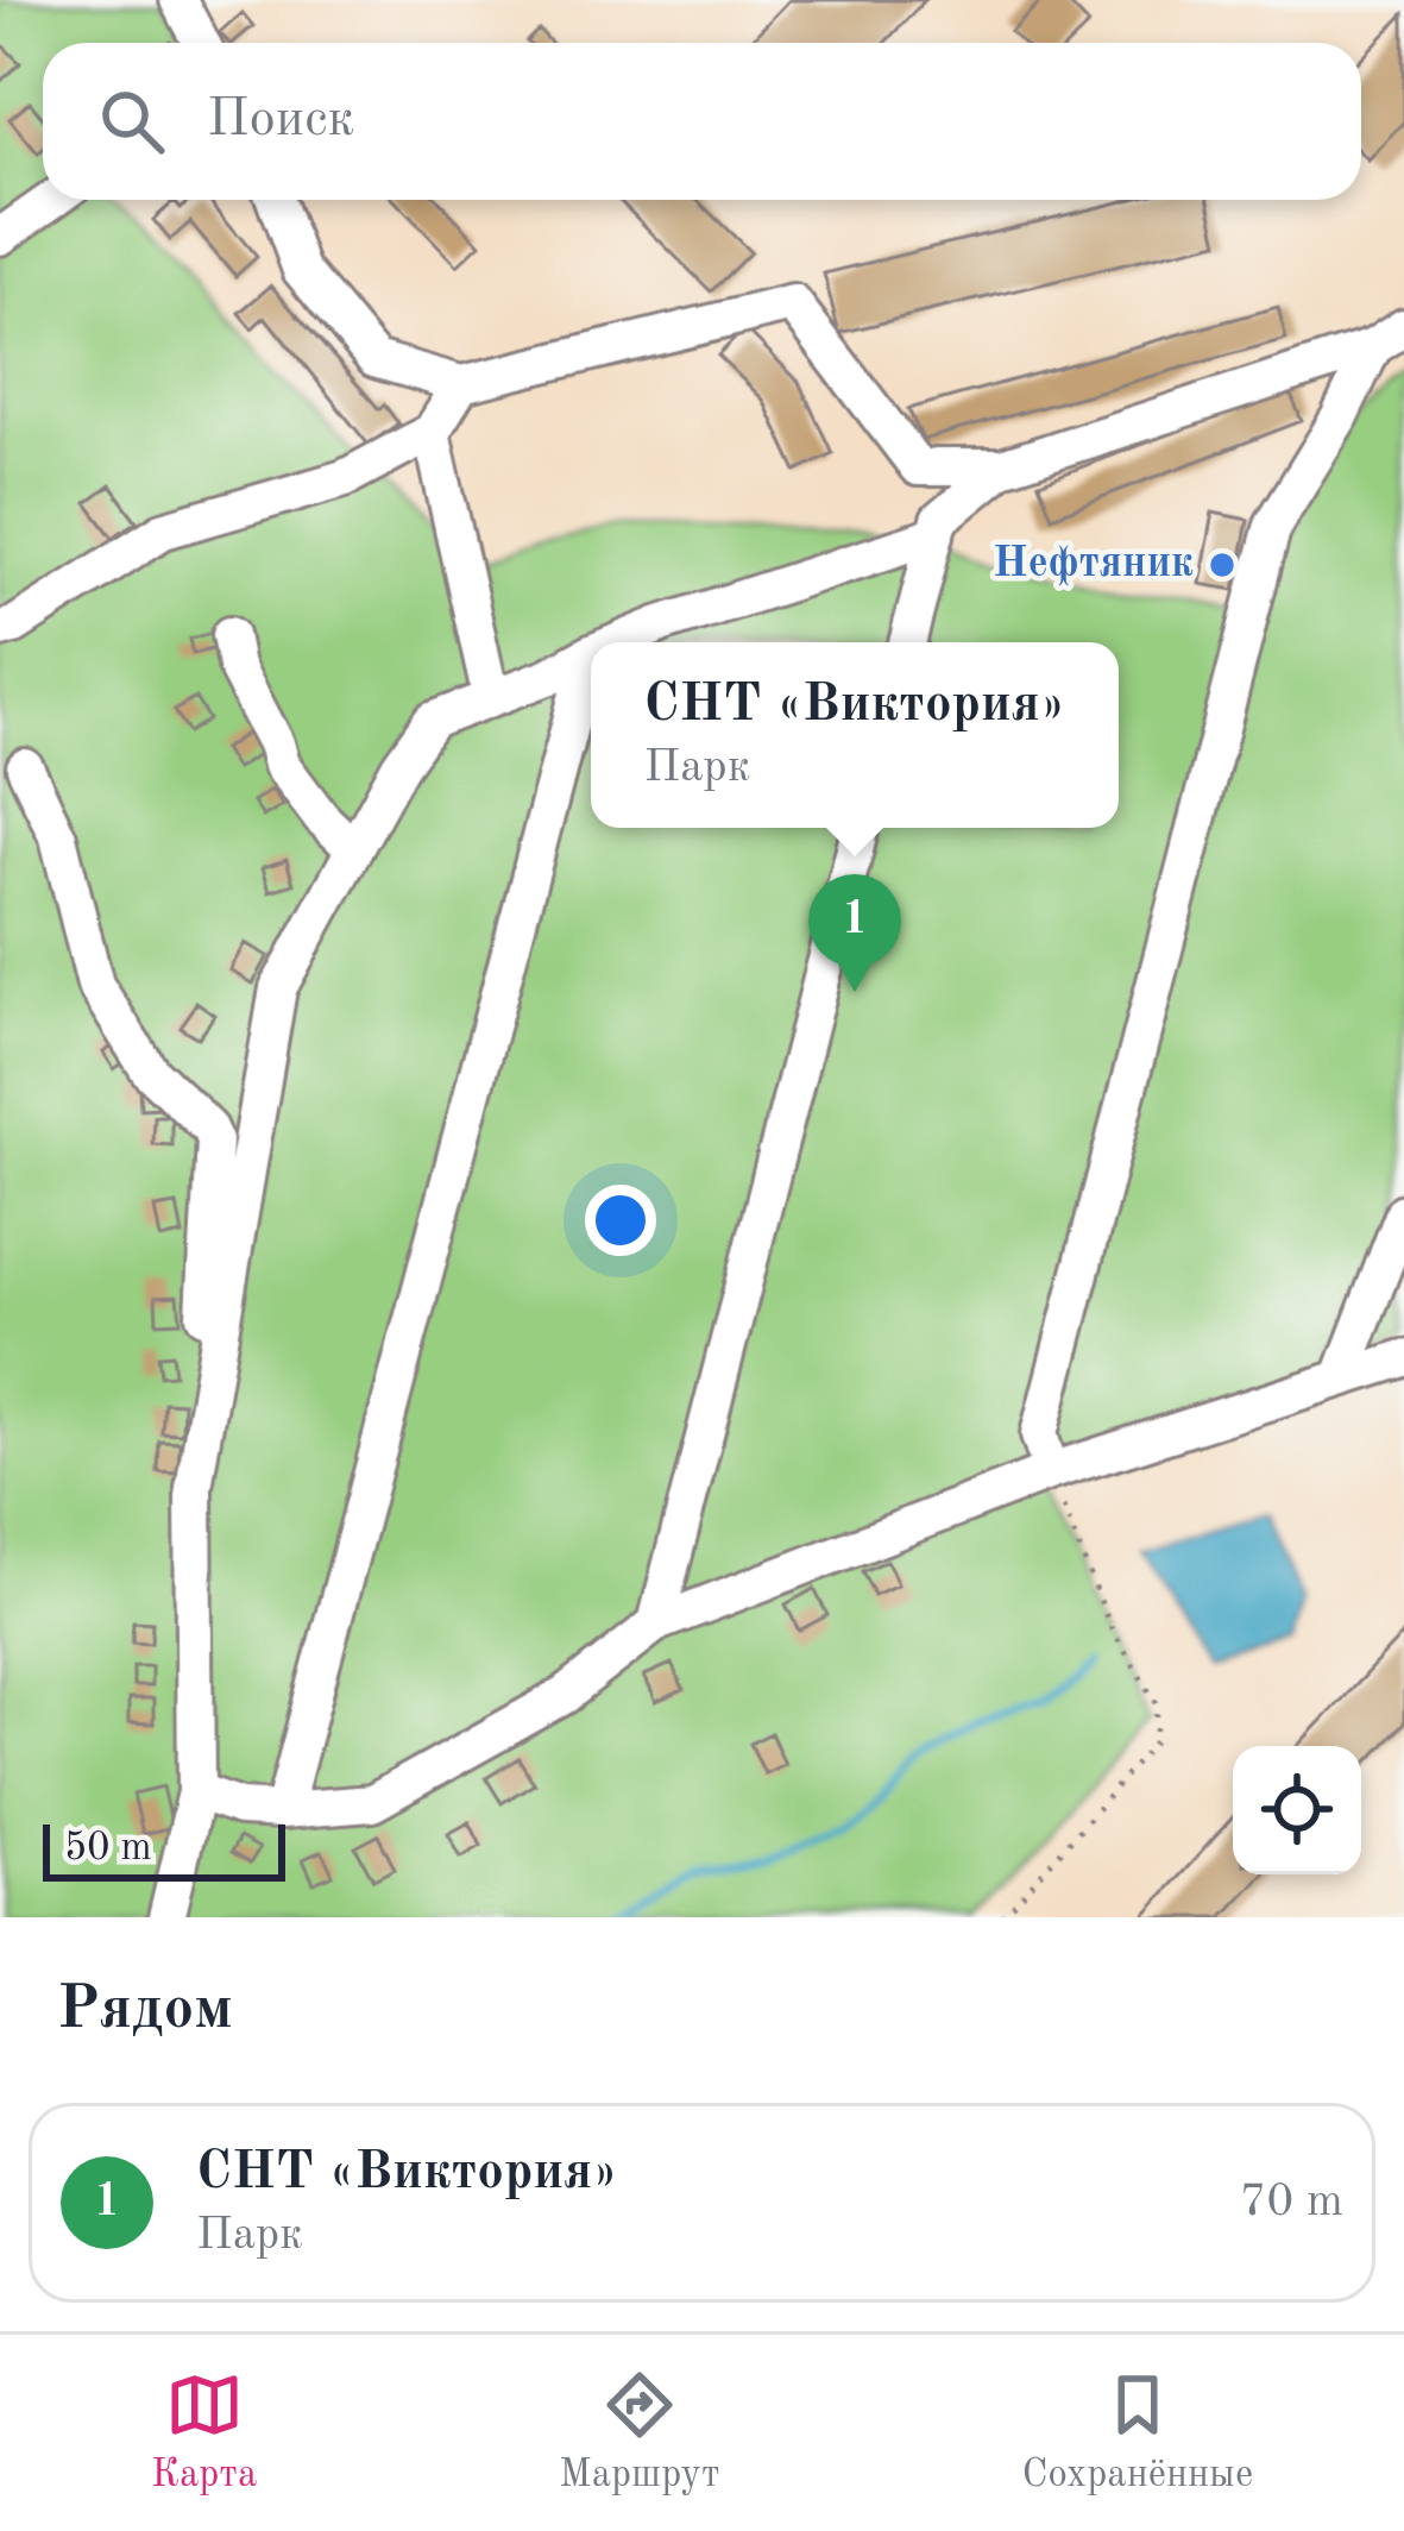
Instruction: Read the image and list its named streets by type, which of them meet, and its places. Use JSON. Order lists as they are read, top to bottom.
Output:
{
  "places": ["Нефтяник"],
  "scale_bar": "50 m",
  "page": {
    "search": "Поиск",
    "popup": ["СНТ «Виктория»", "Парк"],
    "pins": "1",
    "scale": "50 m",
    "heading": "Рядом",
    "list": [
      {
        "mark": "1",
        "name": "СНТ «Виктория»",
        "note": "Парк",
        "value": "70 m"
      }
    ],
    "nav": ["Карта", "Маршрут", "Сохранённые"]
  }
}
